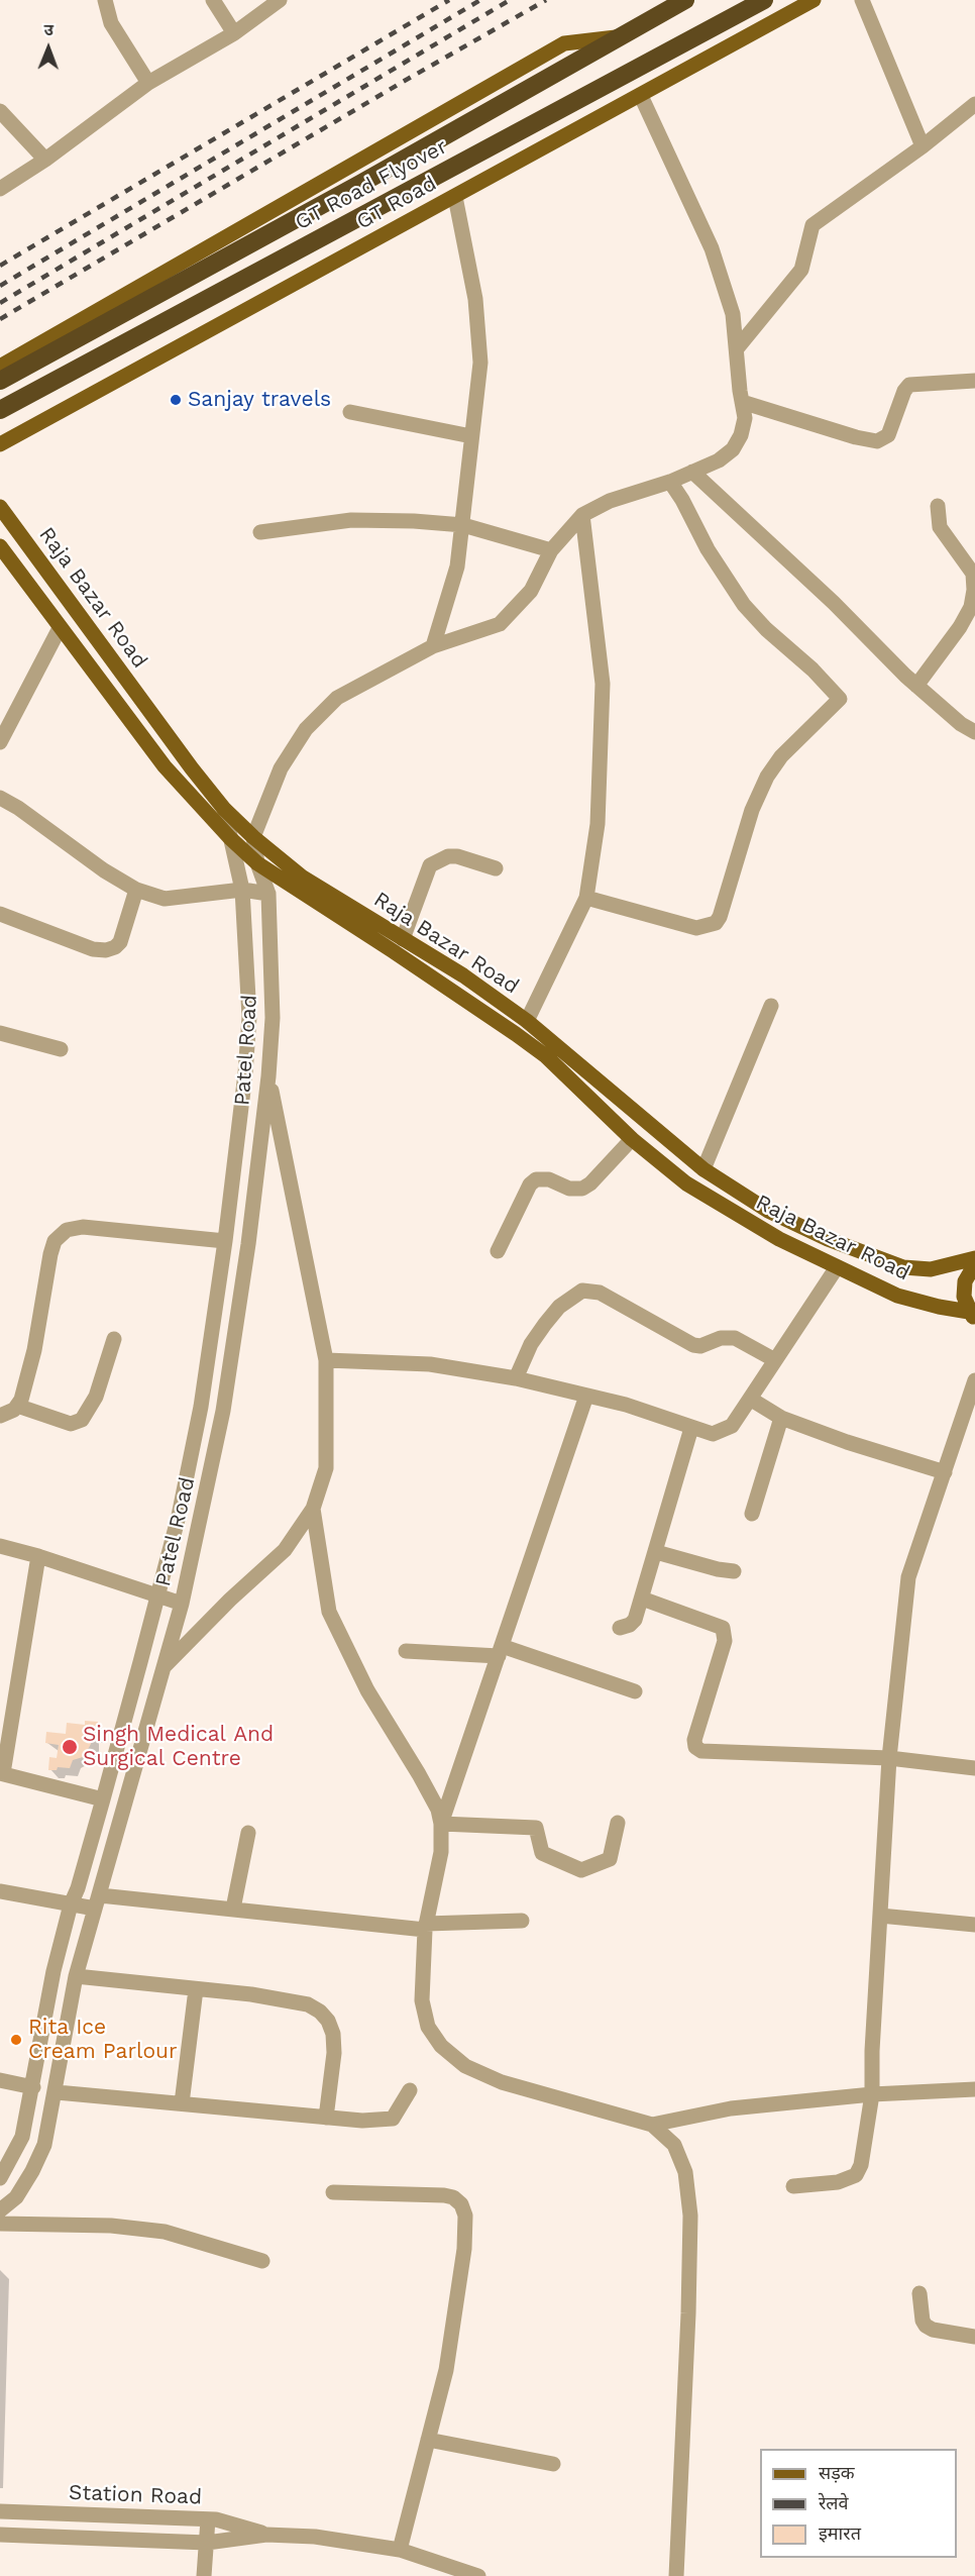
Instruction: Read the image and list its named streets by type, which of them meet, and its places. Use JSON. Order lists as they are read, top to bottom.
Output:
{
  "streets": {
    "highway": ["GT Road Flyover"],
    "main road": ["GT Road", "Raja Bazar Road"],
    "street": ["Patel Road", "Station Road"]
  },
  "crossings": [
    ["Raja Bazar Road", "Patel Road"]
  ],
  "places": ["Sanjay travels", "Singh Medical And Surgical Centre", "Rita Ice Cream Parlour"],
  "legend": ["सड़क", "रेलवे", "इमारत"],
  "north": "top"
}
